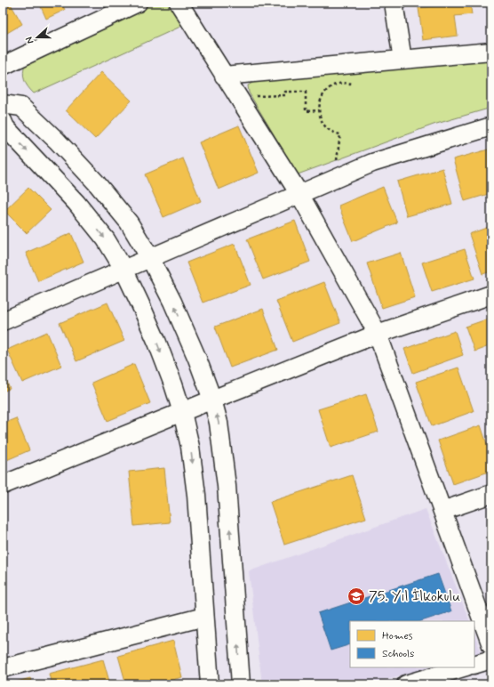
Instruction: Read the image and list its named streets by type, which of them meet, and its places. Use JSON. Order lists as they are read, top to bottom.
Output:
{
  "places": {
    "school or university": ["75. Yıl İlkokulu"]
  },
  "legend": ["Homes", "Schools"],
  "north": "left"
}
